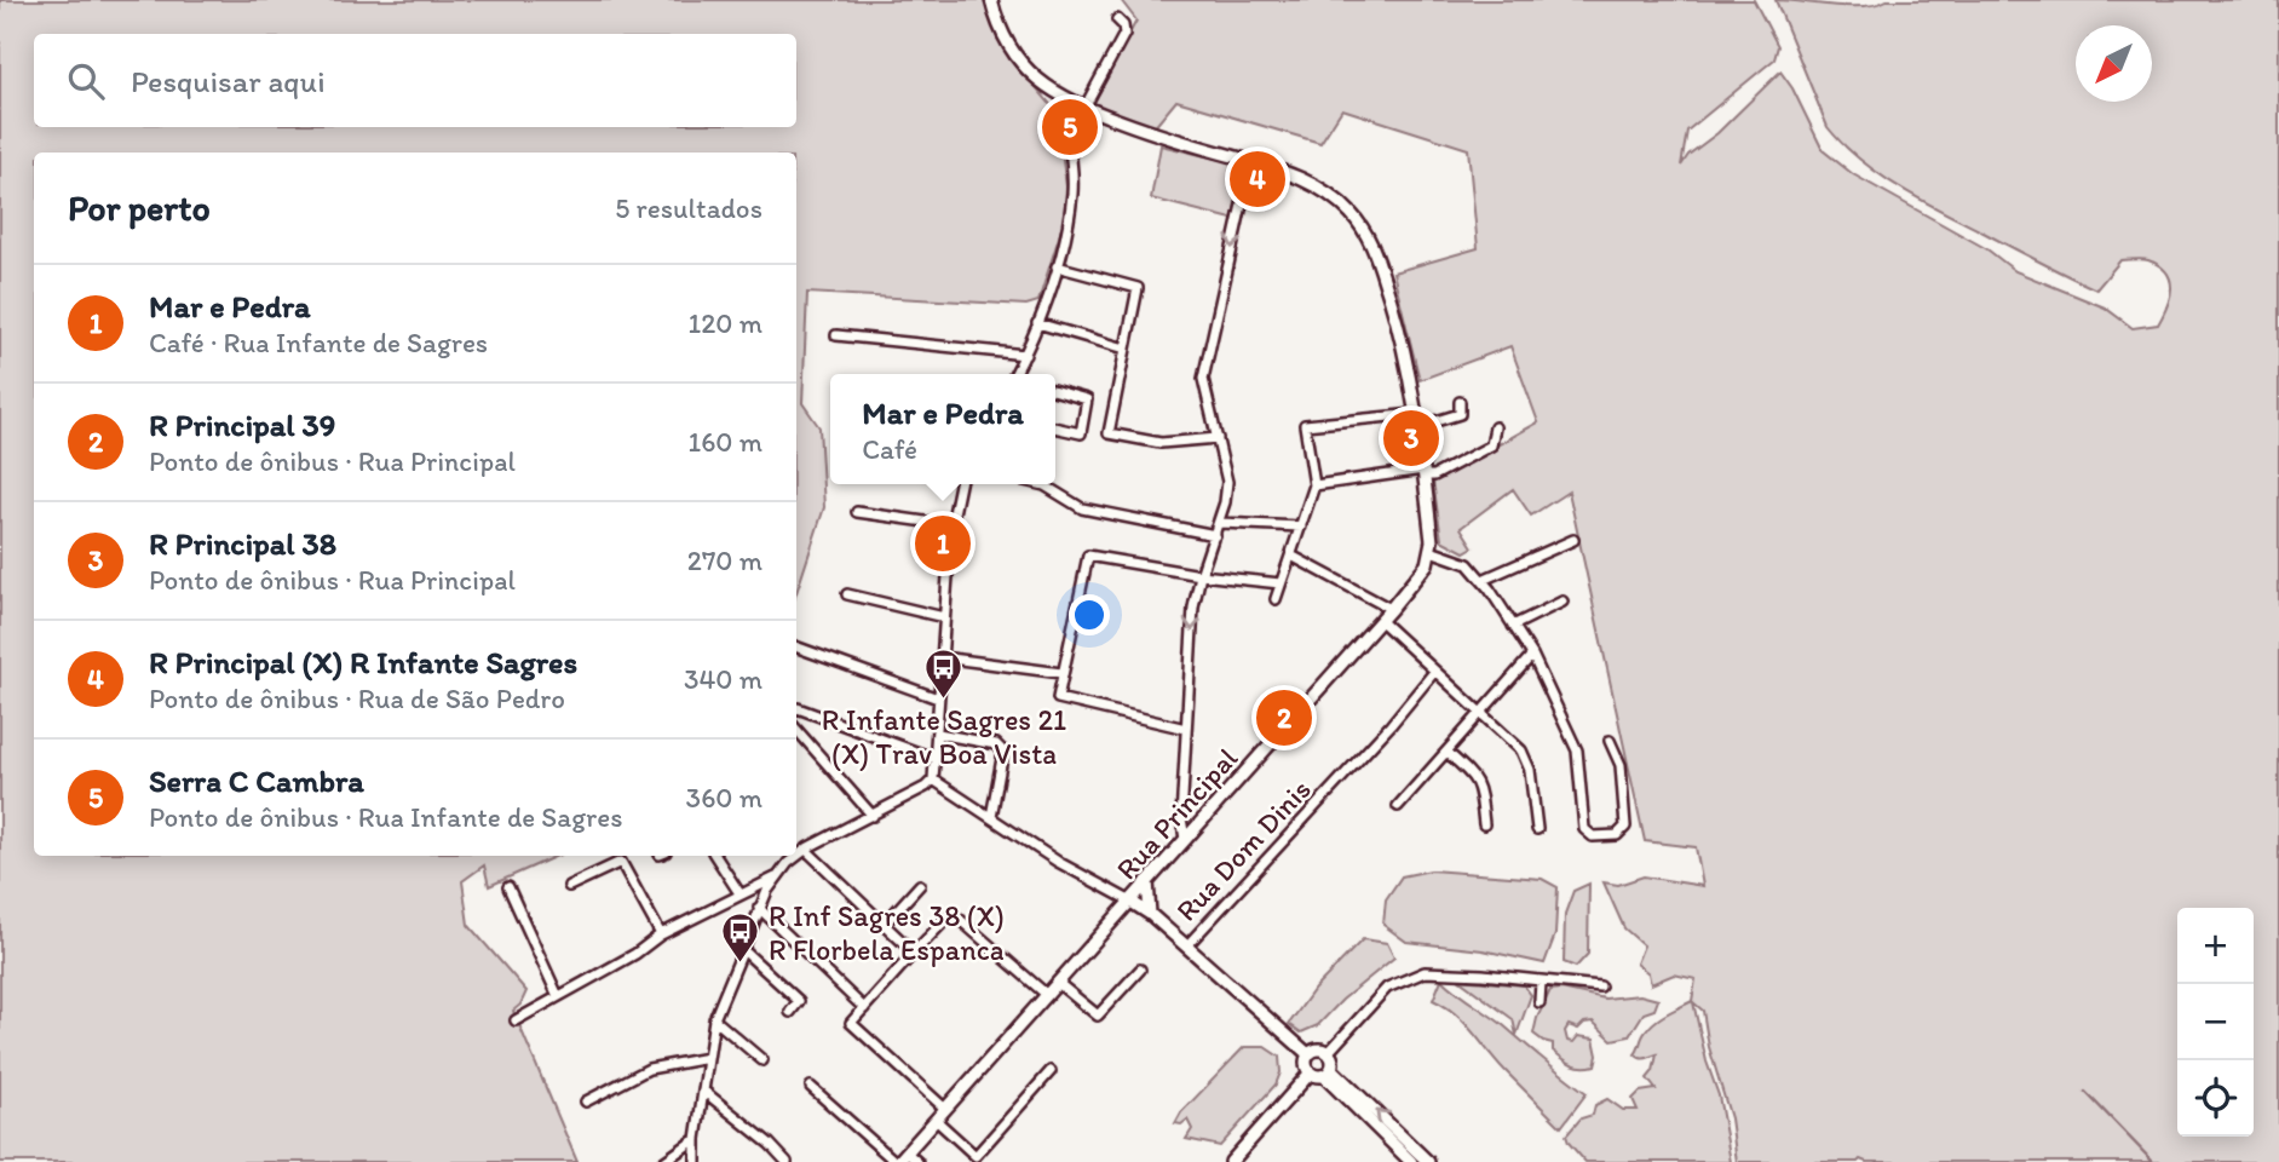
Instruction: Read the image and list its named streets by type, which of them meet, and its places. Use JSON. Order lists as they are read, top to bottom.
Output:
{
  "streets": {
    "street": ["Rua Principal", "Rua Dom Dinis"]
  },
  "places": {
    "bus stop": ["R Infante Sagres 21 (X) Trav Boa Vista", "R Inf Sagres 38 (X) R Florbela Espanca"]
  },
  "north": "bottom left",
  "page": {
    "search": "Pesquisar aqui",
    "pins": [
      "5",
      "4",
      "3",
      "1",
      "2"
    ],
    "heading": ["Por perto", "5 resultados"],
    "list": [
      {
        "mark": "1",
        "name": "Mar e Pedra",
        "note": "Café · Rua Infante de Sagres",
        "value": "120 m"
      },
      {
        "mark": "2",
        "name": "R Principal 39",
        "note": "Ponto de ônibus · Rua Principal",
        "value": "160 m"
      },
      {
        "mark": "3",
        "name": "R Principal 38",
        "note": "Ponto de ônibus · Rua Principal",
        "value": "270 m"
      },
      {
        "mark": "4",
        "name": "R Principal (X) R Infante Sagres",
        "note": "Ponto de ônibus · Rua de São Pedro",
        "value": "340 m"
      },
      {
        "mark": "5",
        "name": "Serra C Cambra",
        "note": "Ponto de ônibus · Rua Infante de Sagres",
        "value": "360 m"
      }
    ],
    "popup": ["Mar e Pedra", "Café"],
    "map_buttons": ["+", "−"]
  }
}
